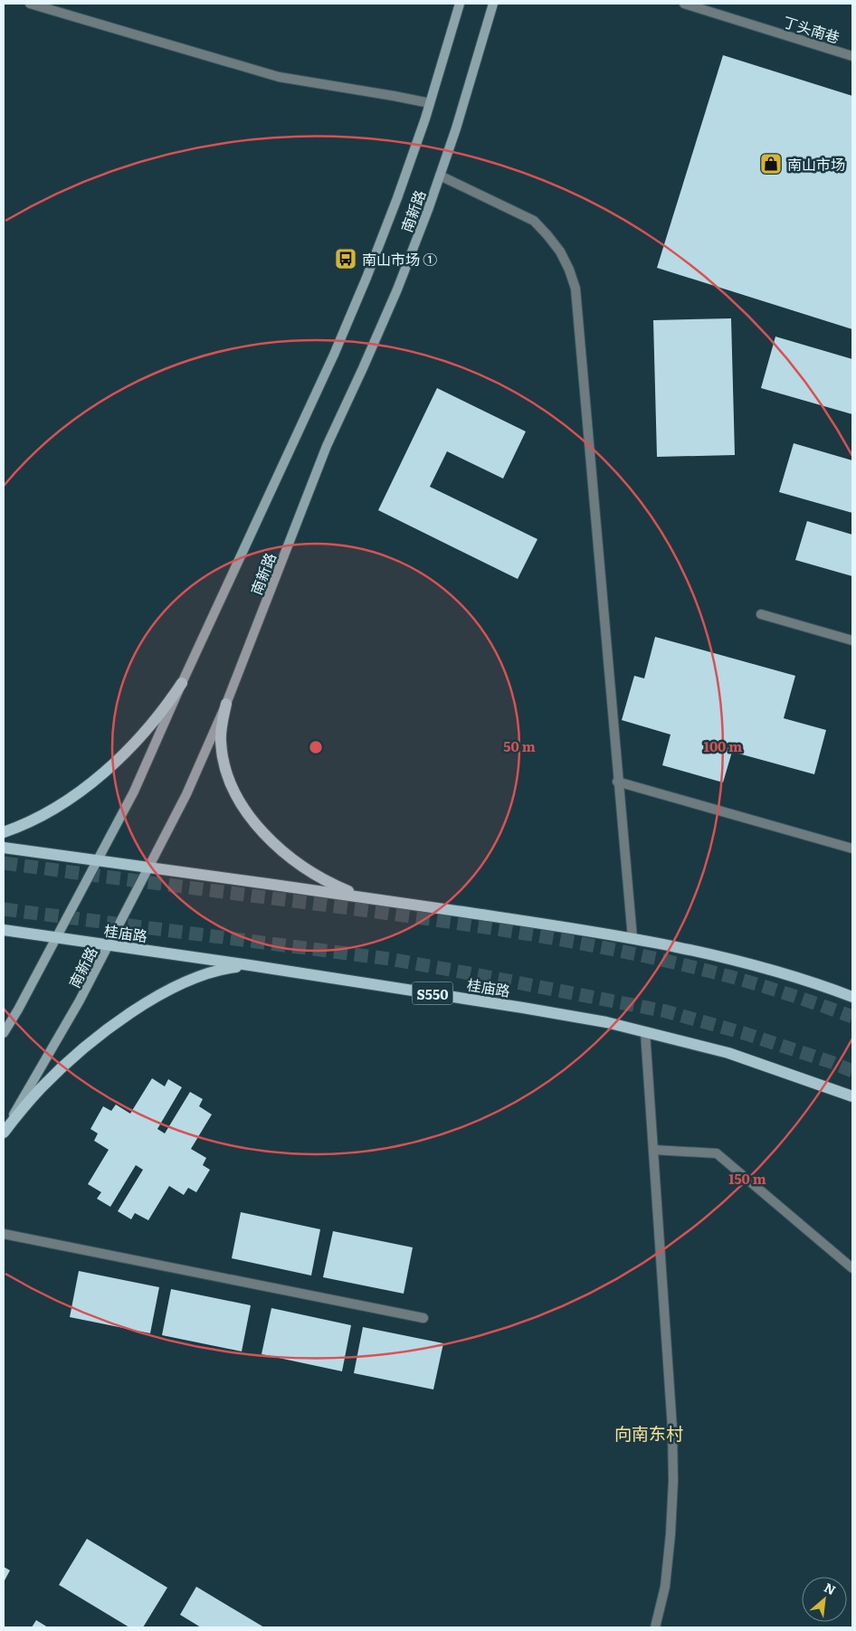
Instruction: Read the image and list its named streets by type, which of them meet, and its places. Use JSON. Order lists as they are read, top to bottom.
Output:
{
  "streets": {
    "main road": ["南新路", "桂庙路", "S550"],
    "street": ["丁头南巷"]
  },
  "crossings": [
    ["南新路", "桂庙路"]
  ],
  "districts": ["向南东村"],
  "places": {
    "shop": ["南山市场"],
    "bus stop": ["南山市场 ①"]
  },
  "north": "top right",
  "rings": ["50 m", "100 m", "150 m"]
}
